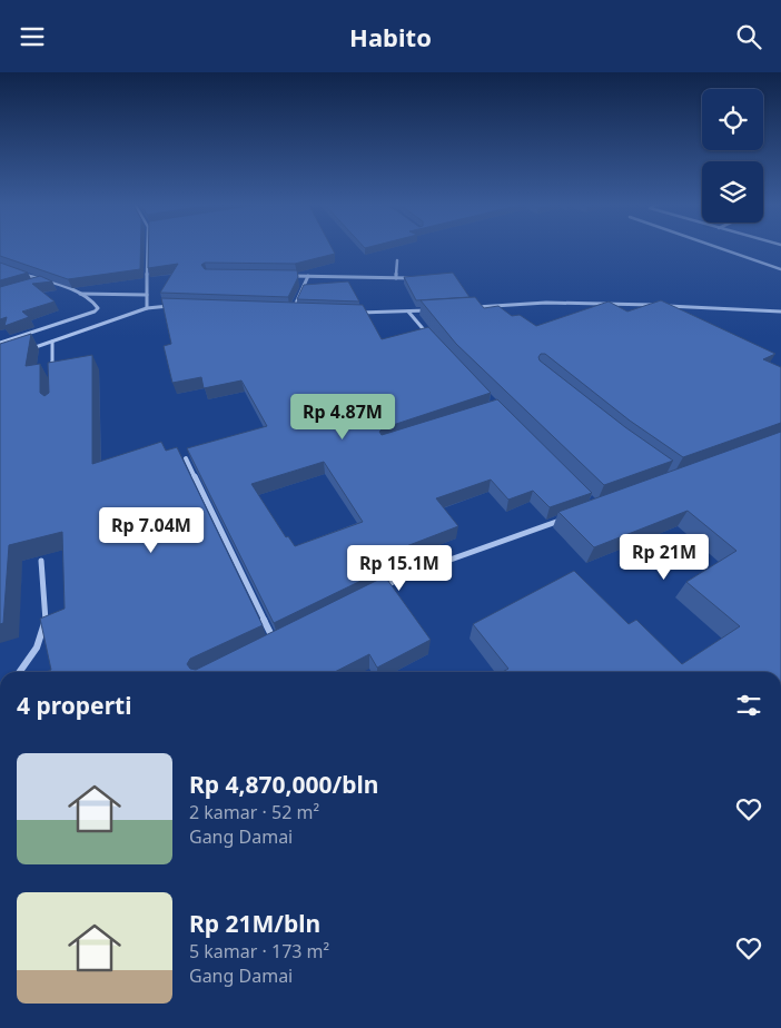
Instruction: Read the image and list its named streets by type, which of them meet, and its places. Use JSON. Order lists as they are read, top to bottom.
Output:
{
  "page": {
    "header": "Habito",
    "price": [
      "Rp 4.87M",
      "Rp 7.04M",
      "Rp 21M",
      "Rp 15.1M"
    ],
    "heading": "4 properti",
    "list": [
      {
        "name": "Rp 4,870,000/bln",
        "note": "2 kamar · 52 m² · Gang Damai"
      },
      {
        "name": "Rp 21M/bln",
        "note": "5 kamar · 173 m² · Gang Damai"
      }
    ]
  }
}
